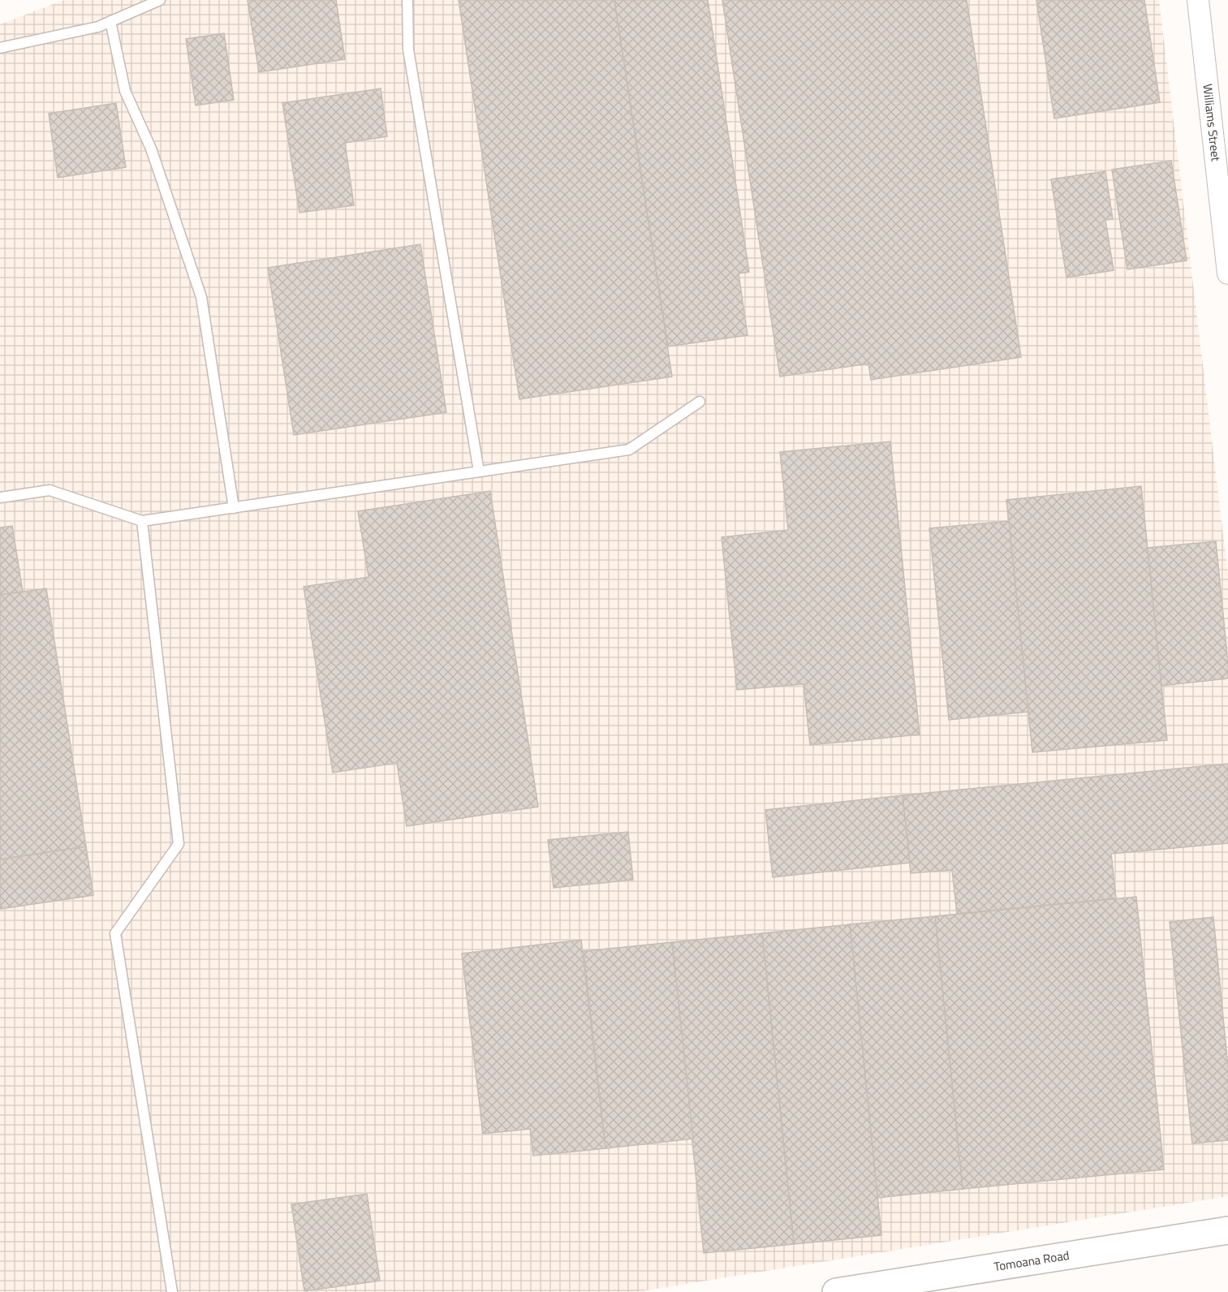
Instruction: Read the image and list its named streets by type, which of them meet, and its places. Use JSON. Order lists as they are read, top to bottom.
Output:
{
  "streets": {
    "street": ["Williams Street", "Tomoana Road"]
  }
}
